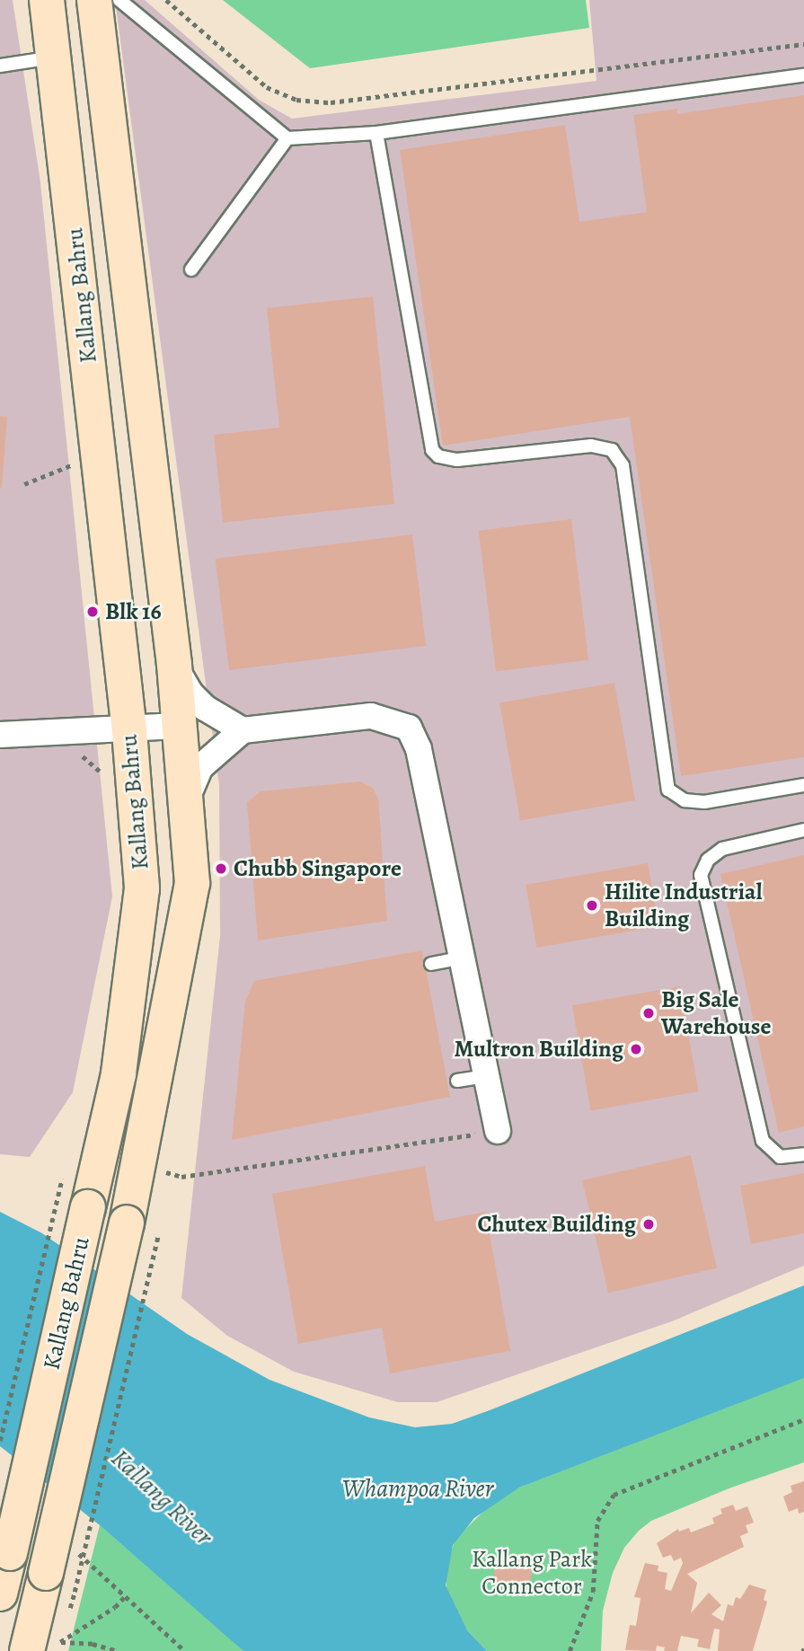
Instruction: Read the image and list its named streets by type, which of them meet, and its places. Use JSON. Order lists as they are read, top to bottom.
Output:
{
  "streets": {
    "main road": ["Kallang Bahru"]
  },
  "water": ["Whampoa River", "Kallang River"],
  "parks": ["Kallang Park Connector"],
  "places": [
    "Blk 16",
    "Chubb Singapore",
    "Hilite Industrial Building",
    "Big Sale Warehouse",
    "Multron Building",
    "Chutex Building"
  ]
}
